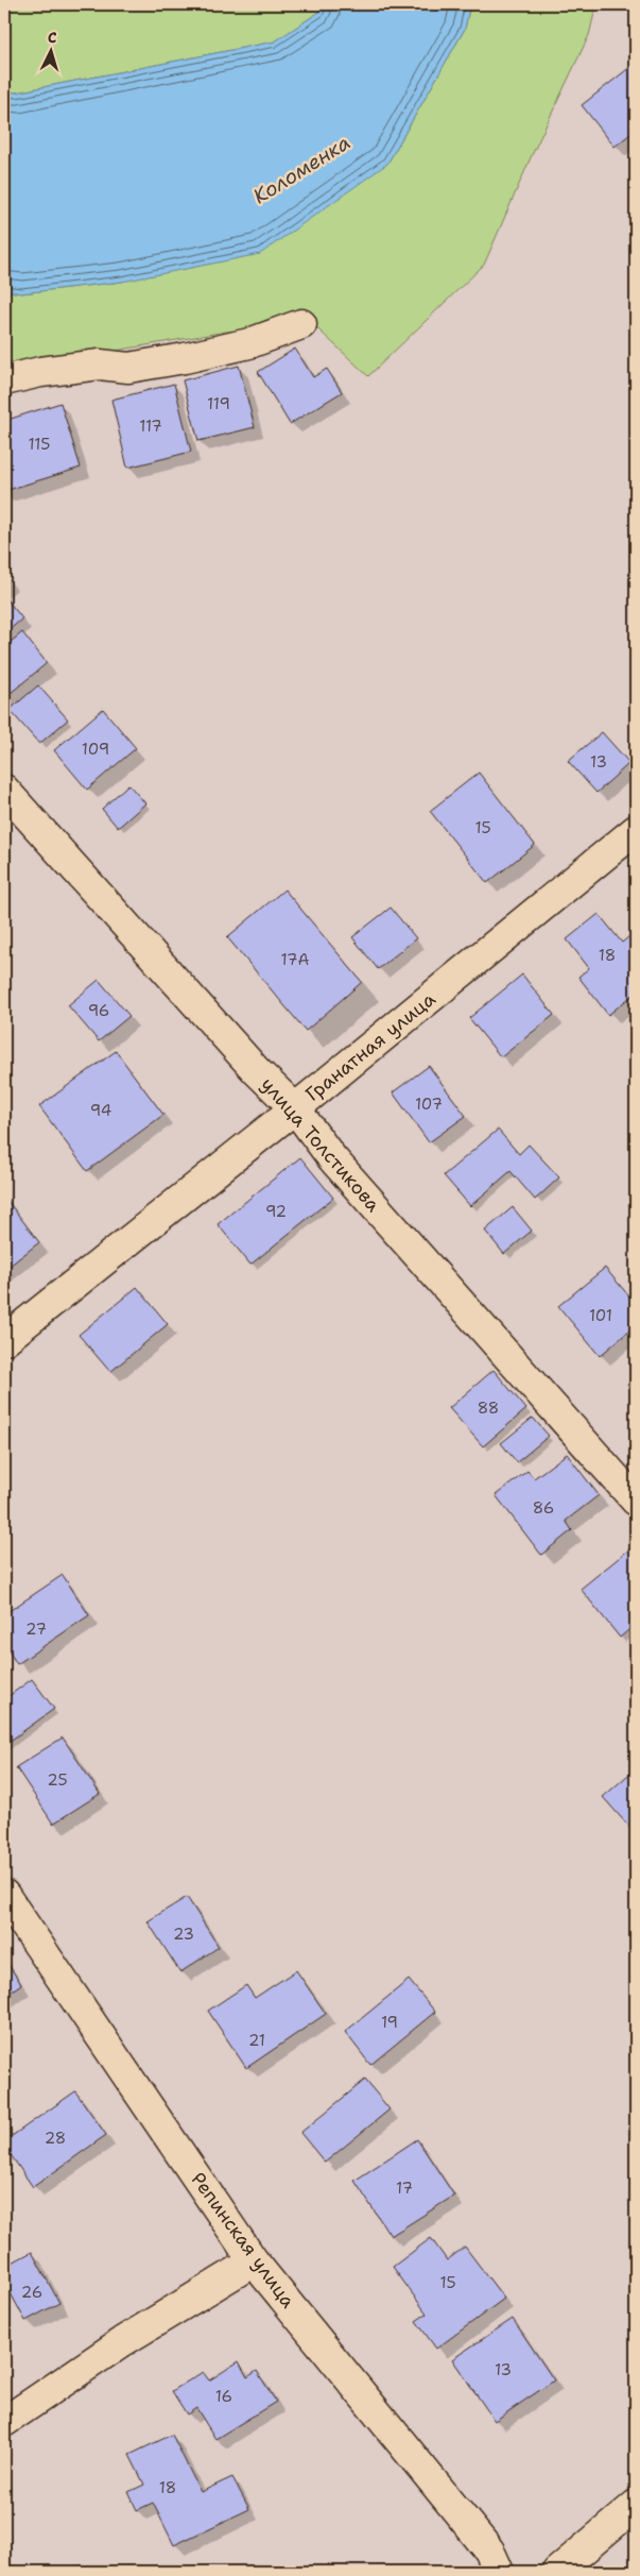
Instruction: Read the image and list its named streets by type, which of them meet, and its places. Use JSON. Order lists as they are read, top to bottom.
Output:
{
  "streets": {
    "street": ["Гранатная улица", "улица Толстикова", "Репинская улица"]
  },
  "crossings": [
    ["Гранатная улица", "улица Толстикова"]
  ],
  "water": ["Коломенка"],
  "house_numbers": [
    "119",
    "117",
    "115",
    "109",
    "13",
    "15",
    "18",
    "17А",
    "96",
    "107",
    "94",
    "92",
    "101",
    "88",
    "86",
    "27",
    "25",
    "23",
    "19",
    "21",
    "28",
    "17",
    "15",
    "26",
    "13",
    "16",
    "18"
  ],
  "north": "top"
}
